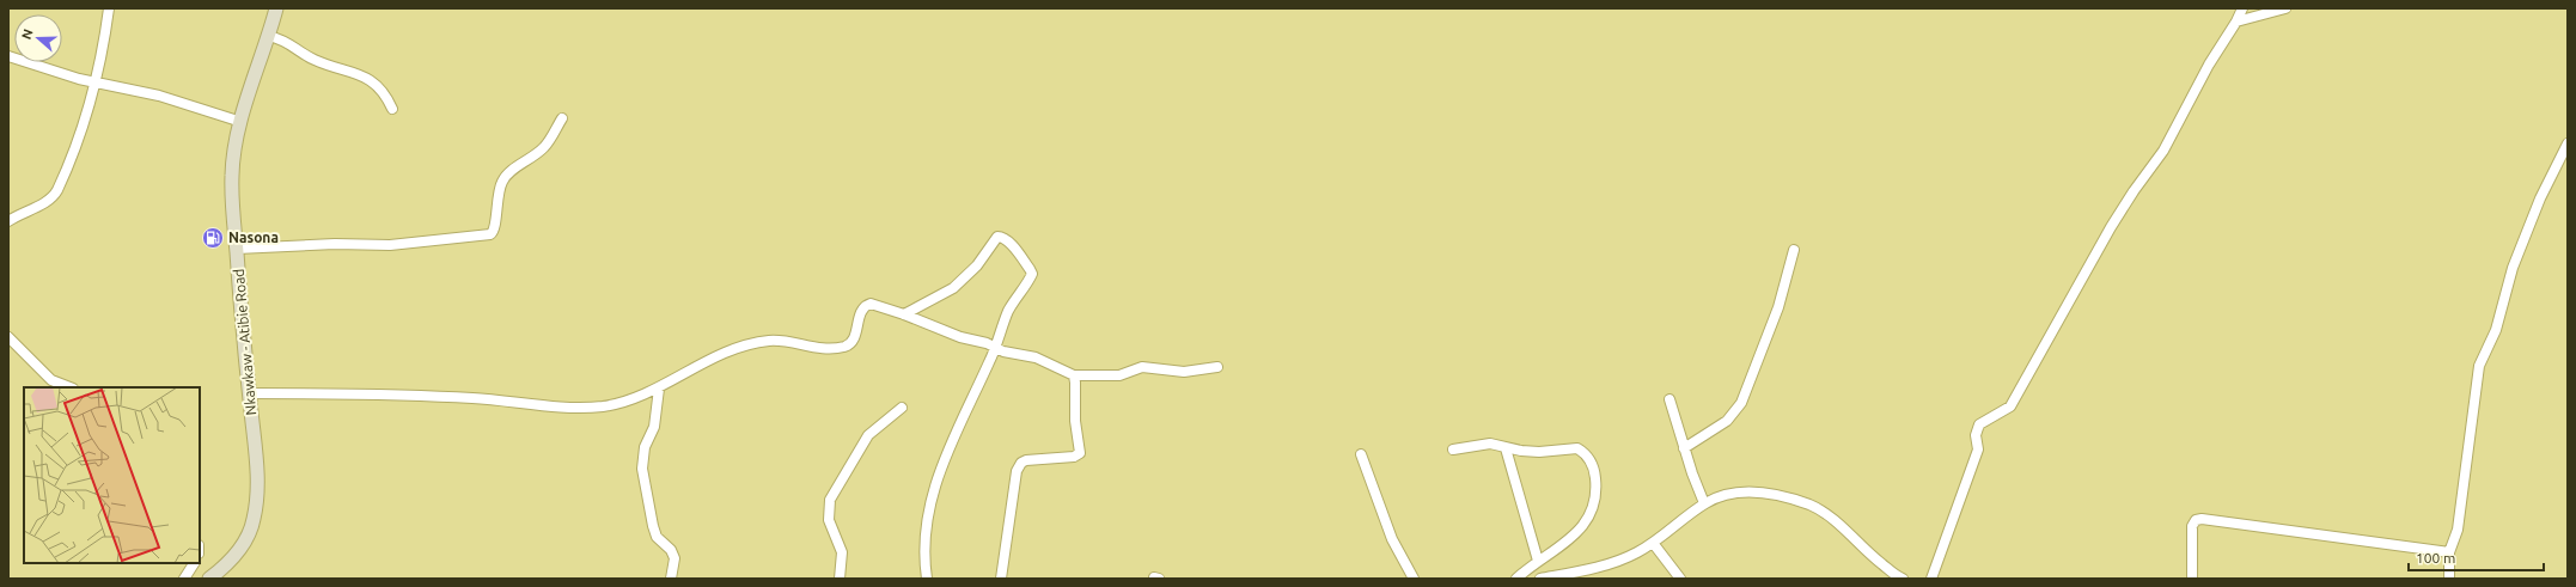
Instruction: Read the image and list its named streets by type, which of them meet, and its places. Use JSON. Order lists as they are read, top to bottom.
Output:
{
  "streets": {
    "main road": ["Nkawkaw - Atibie Road"]
  },
  "places": {
    "fuel station": ["Nasona"]
  },
  "scale_bar": "100 m",
  "north": "left"
}
